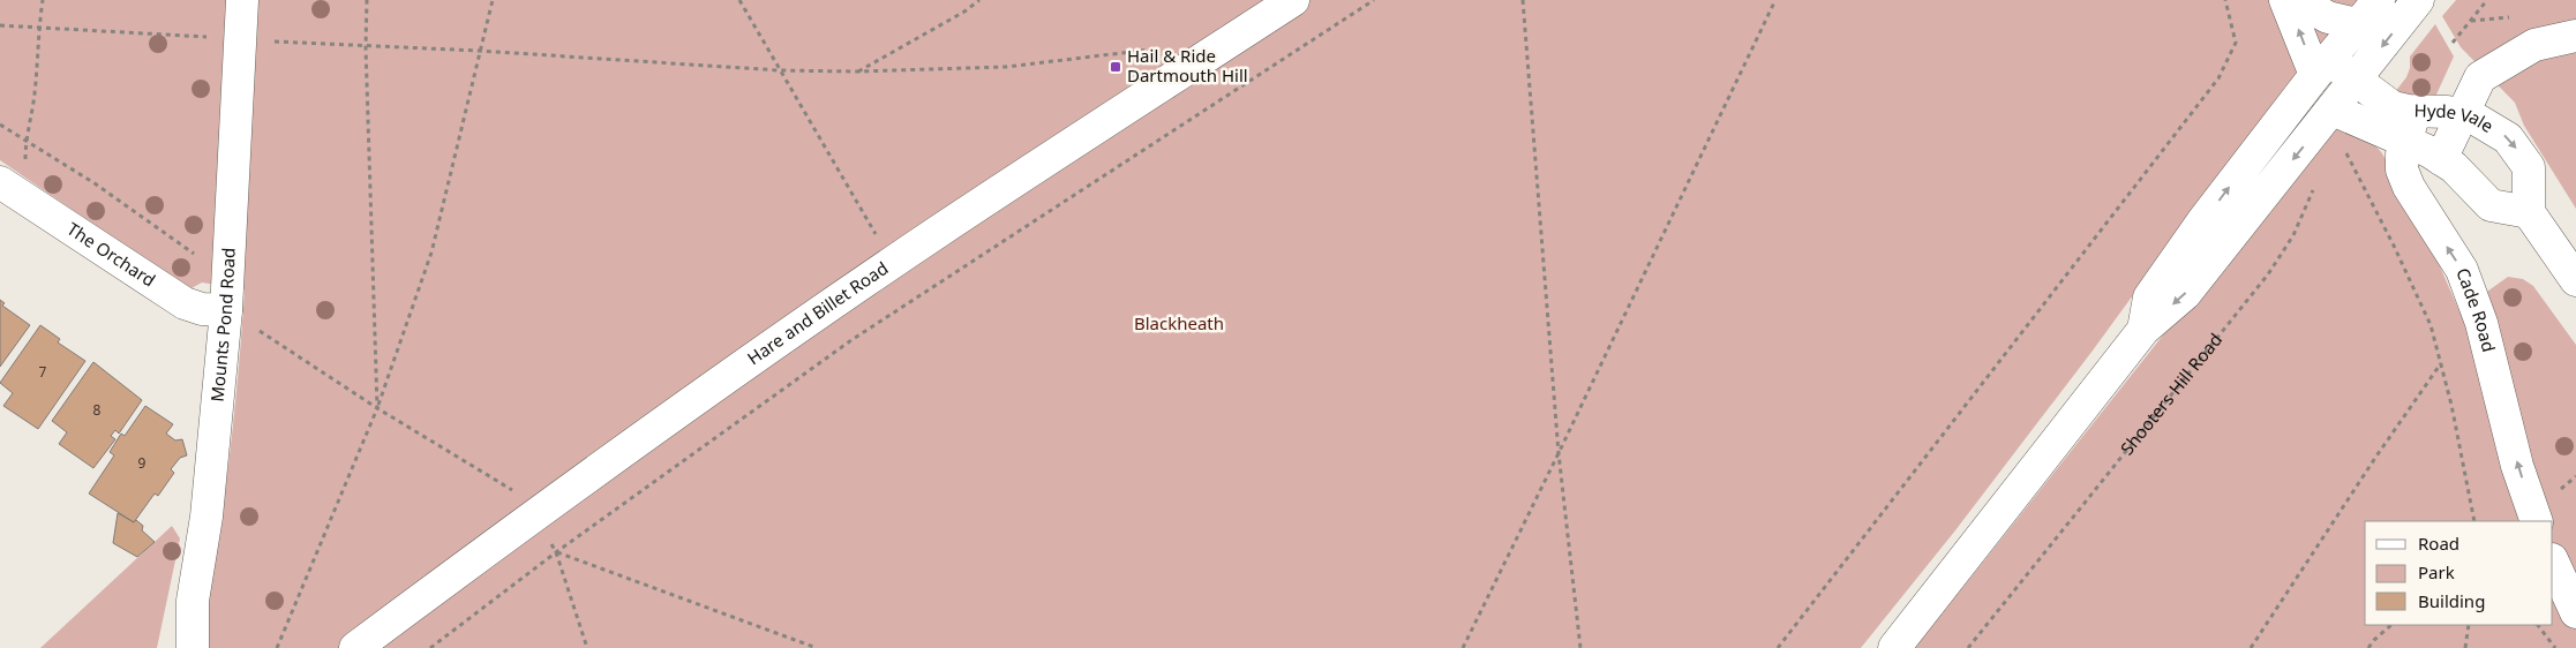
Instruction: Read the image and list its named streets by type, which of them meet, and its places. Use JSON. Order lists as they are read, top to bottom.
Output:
{
  "streets": {
    "main road": [
      "Hyde Vale",
      "The Orchard",
      "Cade Road",
      "Hare and Billet Road",
      "Mounts Pond Road"
    ],
    "path": ["Shooters Hill Road"]
  },
  "crossings": [
    ["Hyde Vale", "Cade Road"],
    ["The Orchard", "Mounts Pond Road"]
  ],
  "one_way": ["Cade Road"],
  "parks": ["Blackheath"],
  "places": {
    "transit": ["Hail & Ride Dartmouth Hill"]
  },
  "house_numbers": ["7", "8", "9"],
  "legend": ["Road", "Park", "Building"]
}
